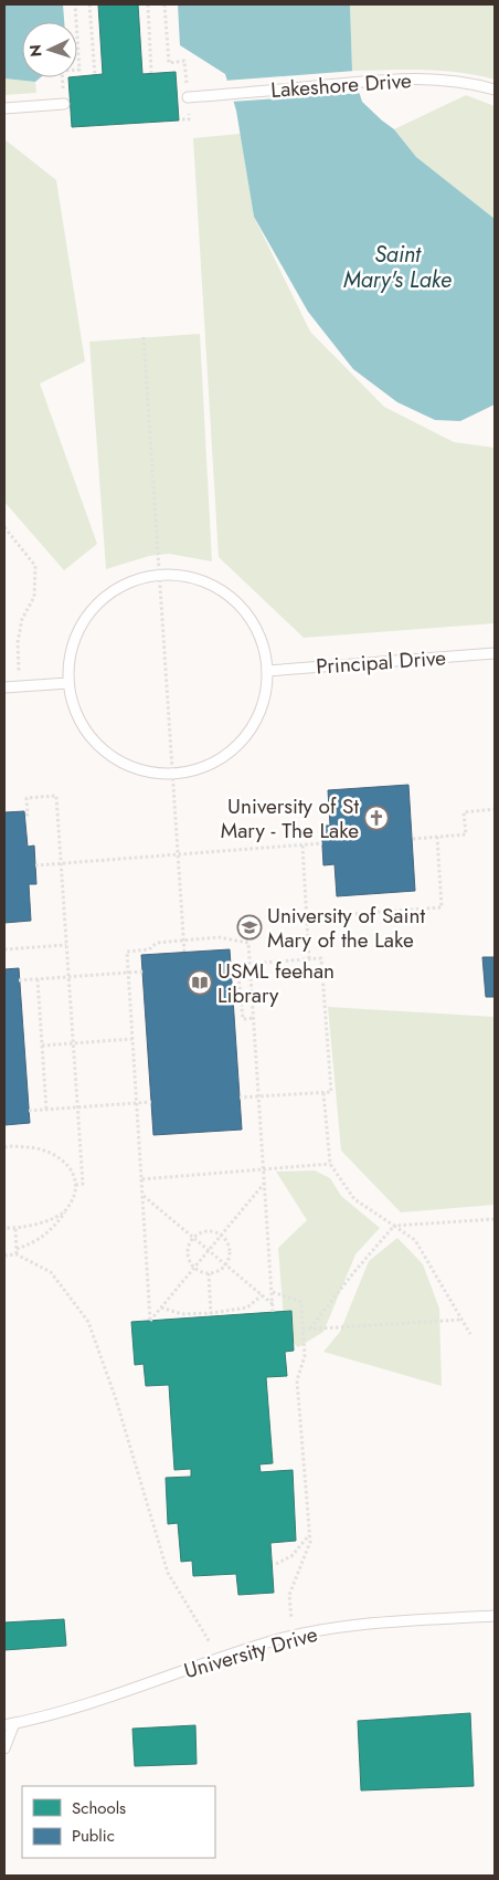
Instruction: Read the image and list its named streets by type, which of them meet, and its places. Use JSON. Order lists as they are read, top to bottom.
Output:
{
  "streets": {
    "lane": ["Lakeshore Drive", "Principal Drive", "University Drive"]
  },
  "water": ["Saint Mary's Lake"],
  "places": {
    "church": ["University of St Mary - The Lake"],
    "school or university": ["University of Saint Mary of the Lake"],
    "library": ["USML feehan Library"]
  },
  "legend": ["Schools", "Public"],
  "north": "left"
}
